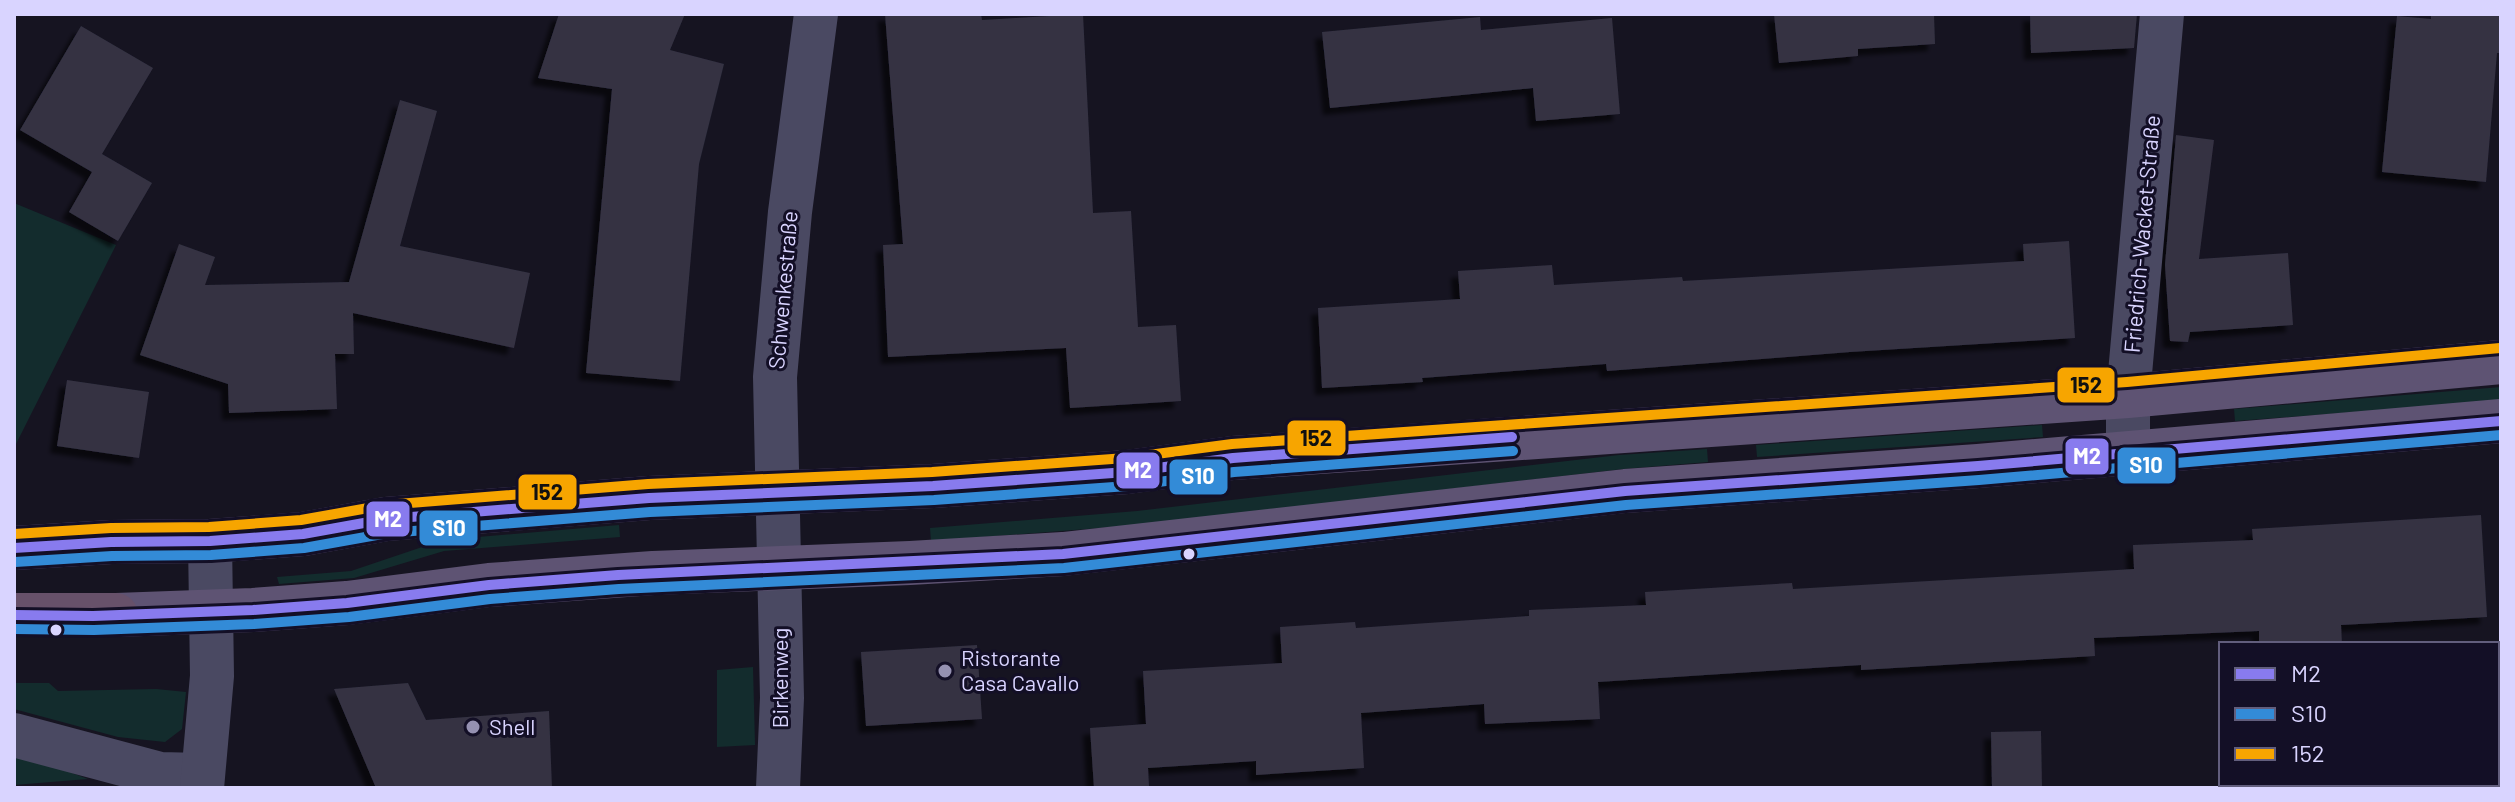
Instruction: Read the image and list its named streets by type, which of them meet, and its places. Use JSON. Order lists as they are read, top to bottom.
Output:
{
  "streets": {
    "street": ["Friedrich-Wacket-Straße", "Schwenkestraße", "Birkenweg"]
  },
  "crossings": [
    ["Schwenkestraße", "Birkenweg"]
  ],
  "places": ["Ristorante Casa Cavallo", "Shell"],
  "lines": ["transit line 152", "transit line M2", "transit line S10"],
  "legend": ["M2", "S10", "152"]
}
